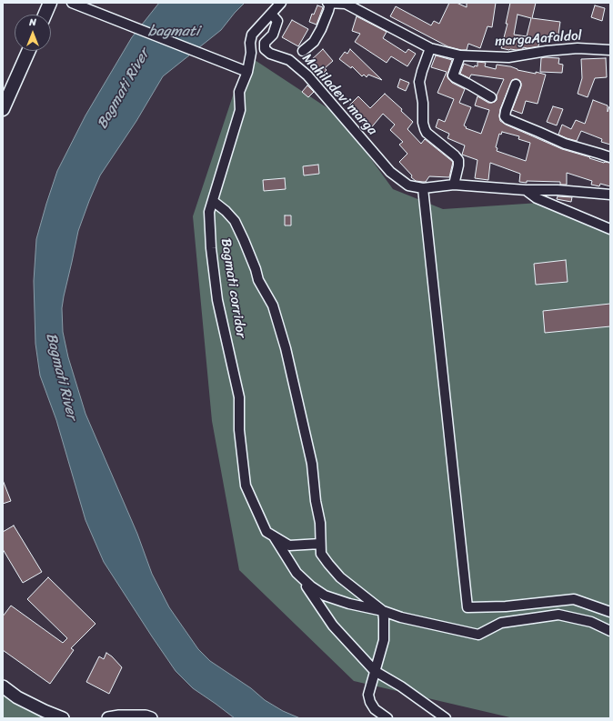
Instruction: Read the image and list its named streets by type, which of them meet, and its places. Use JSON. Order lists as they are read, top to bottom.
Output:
{
  "streets": {
    "street": ["margaAafaldol", "Mahiladevi marga", "Bagmati corridor"]
  },
  "crossings": [
    ["Mahiladevi marga", "Bagmati corridor"]
  ],
  "water": ["bagmati", "Bagmati River"],
  "north": "top"
}
